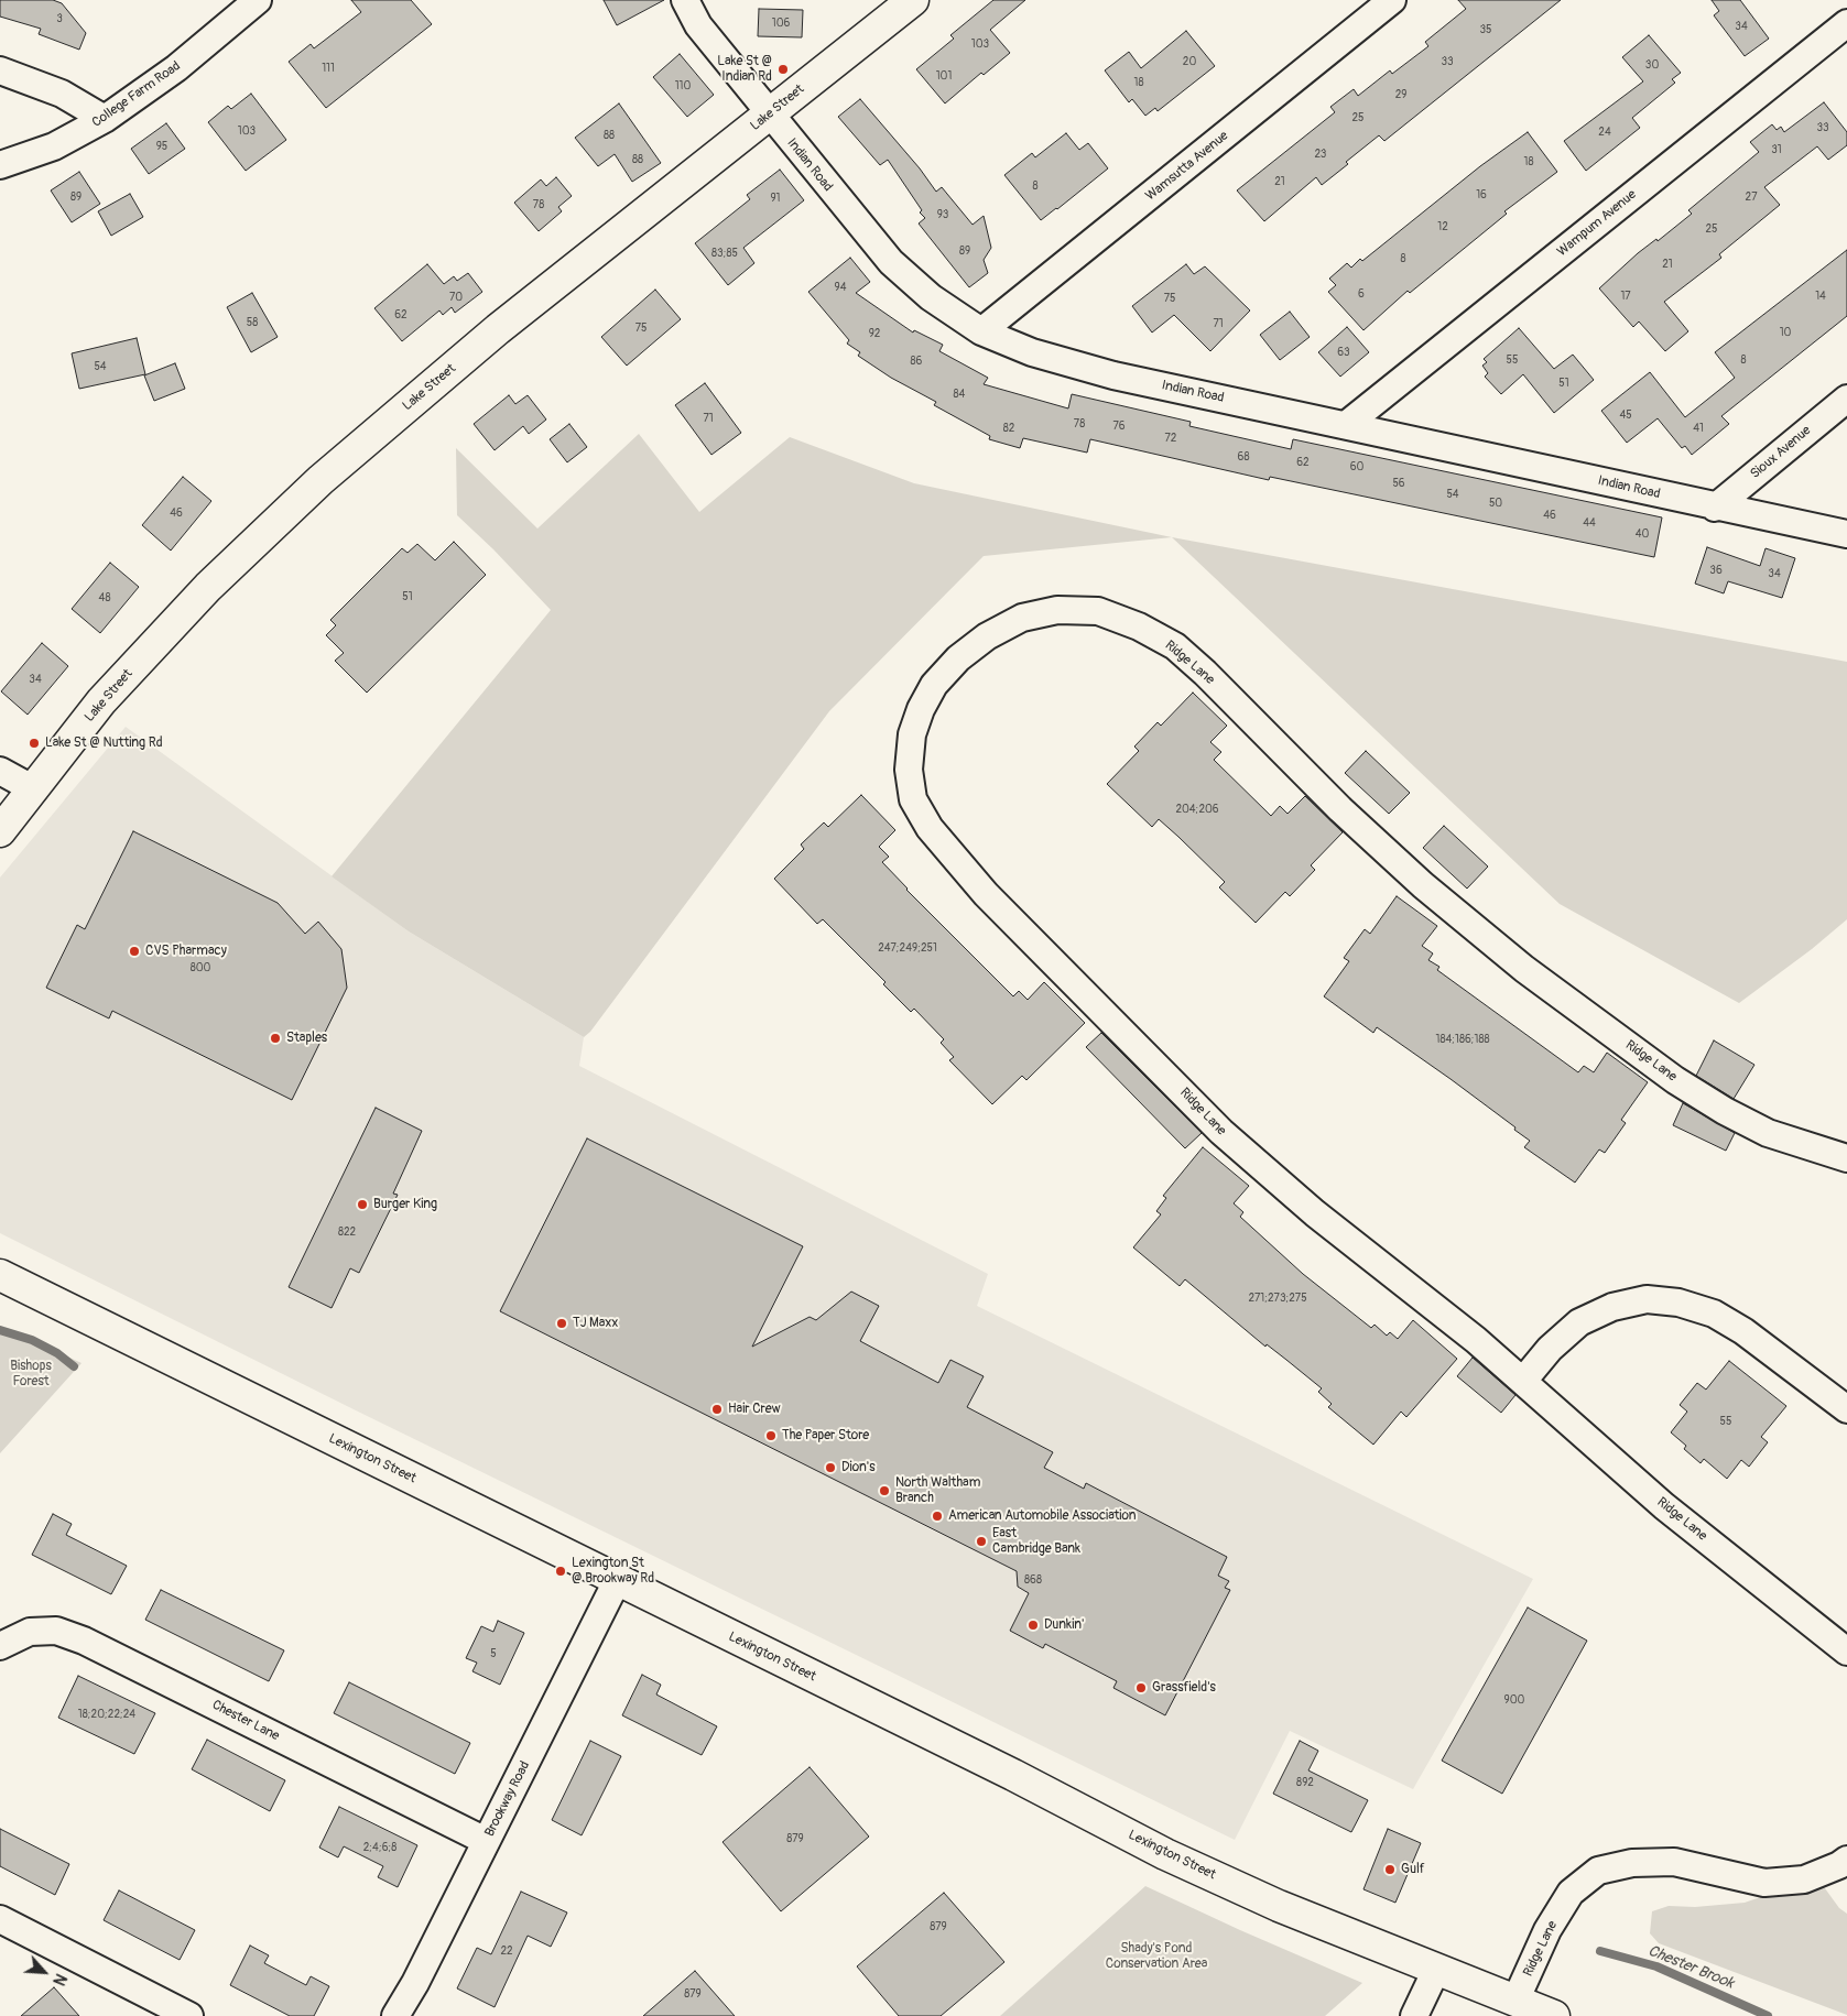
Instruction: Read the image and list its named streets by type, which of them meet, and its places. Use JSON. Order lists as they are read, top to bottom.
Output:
{
  "streets": {
    "main road": ["Lake Street", "Lexington Street"],
    "street": [
      "College Farm Road",
      "Indian Road",
      "Wamsutta Avenue",
      "Wampum Avenue",
      "Sioux Avenue",
      "Ridge Lane",
      "Chester Lane",
      "Brookway Road"
    ]
  },
  "crossings": [
    ["Lake Street", "Indian Road"],
    ["Indian Road", "Wamsutta Avenue"],
    ["Indian Road", "Wampum Avenue"],
    ["Indian Road", "Sioux Avenue"],
    ["Ridge Lane", "Lexington Street"],
    ["Lexington Street", "Brookway Road"],
    ["Chester Lane", "Brookway Road"]
  ],
  "water": ["Chester Brook"],
  "parks": ["Bishops Forest", "Shady's Pond Conservation Area"],
  "places": [
    "Lake St @ Indian Rd",
    "Lake St @ Nutting Rd",
    "CVS Pharmacy",
    "Staples",
    "Burger King",
    "TJ Maxx",
    "Hair Crew",
    "The Paper Store",
    "Dion's",
    "North Waltham Branch",
    "American Automobile Association",
    "East Cambridge Bank",
    "Lexington St @ Brookway Rd",
    "Dunkin'",
    "Grassfield's",
    "Gulf"
  ],
  "house_numbers": [
    "3",
    "106",
    "34",
    "35",
    "103",
    "20",
    "33",
    "30",
    "111",
    "101",
    "18",
    "110",
    "29",
    "25",
    "33",
    "103",
    "24",
    "88",
    "95",
    "31",
    "23",
    "88",
    "18",
    "21",
    "8",
    "16",
    "89",
    "27",
    "91",
    "78",
    "93",
    "12",
    "25",
    "89",
    "83;85",
    "8",
    "21",
    "94",
    "6",
    "17",
    "14",
    "70",
    "75",
    "62",
    "58",
    "71",
    "75",
    "10",
    "92",
    "63",
    "55",
    "8",
    "86",
    "54",
    "51",
    "84",
    "45",
    "71",
    "78",
    "76",
    "82",
    "41",
    "72",
    "68",
    "62",
    "60",
    "56",
    "54",
    "50",
    "46",
    "46",
    "44",
    "40",
    "36",
    "34",
    "51",
    "48",
    "34",
    "204;206",
    "247;249;251",
    "800",
    "184;186;188",
    "822",
    "271;273;275",
    "55",
    "868",
    "5",
    "900",
    "18;20;22;24",
    "892",
    "879",
    "2;4;6;8",
    "879",
    "22",
    "879"
  ],
  "north": "bottom right"
}
